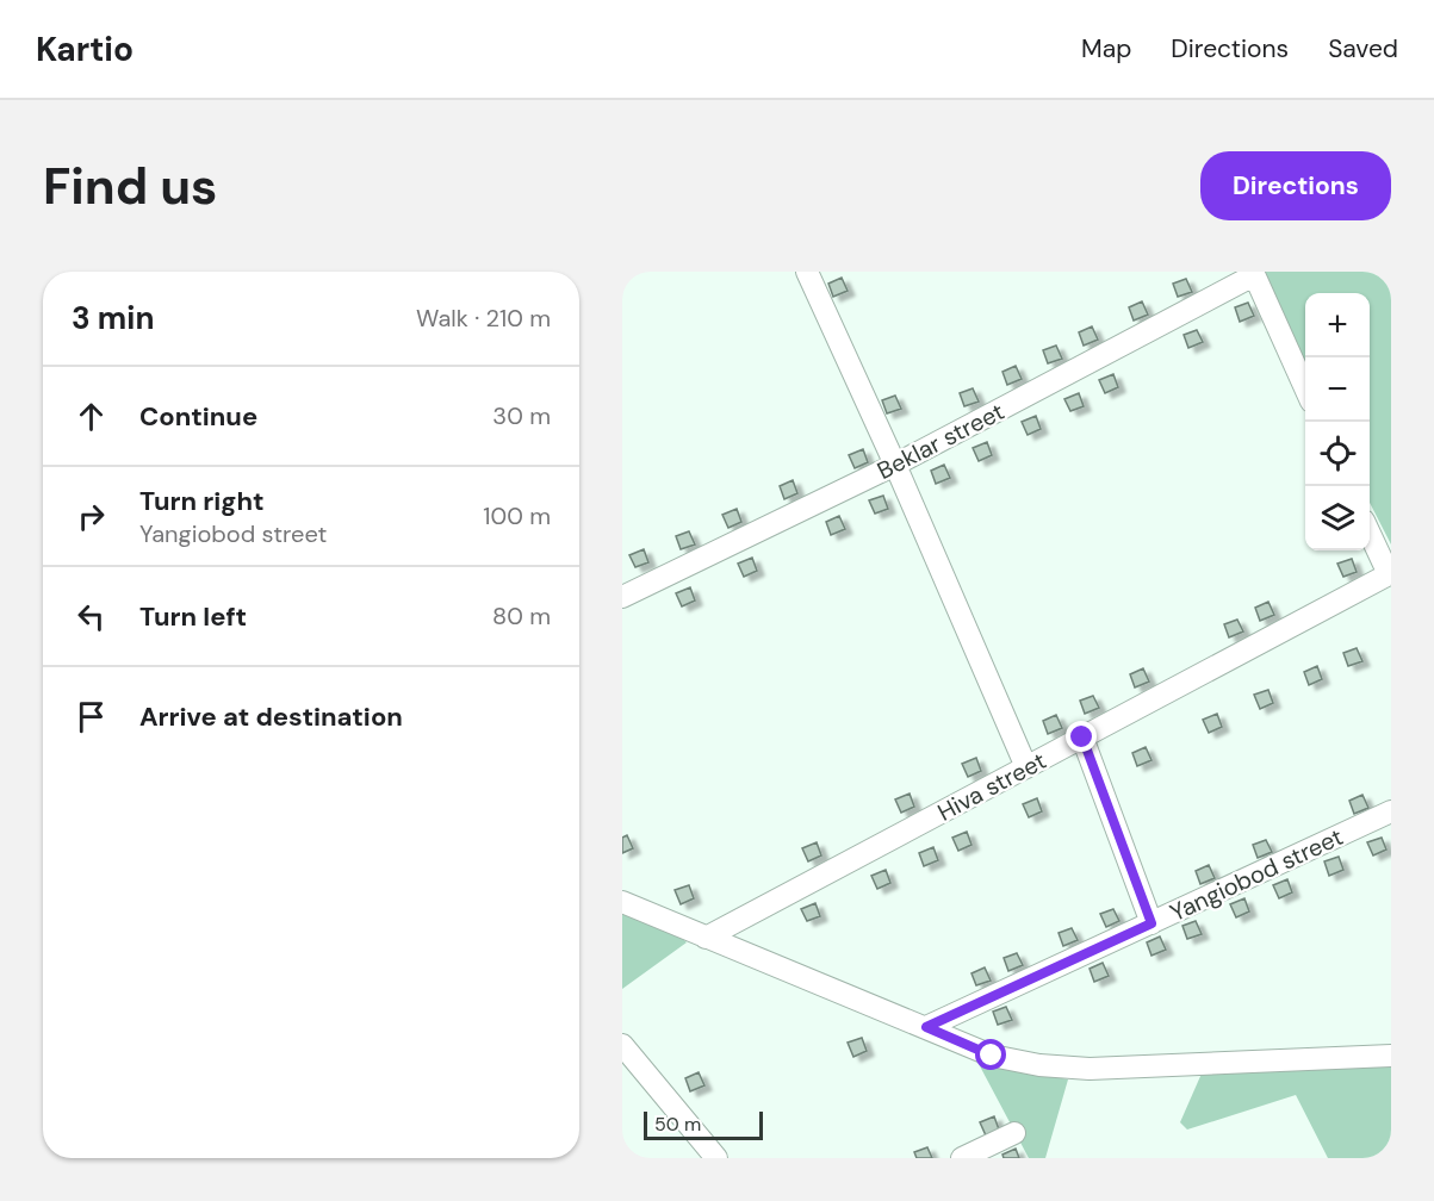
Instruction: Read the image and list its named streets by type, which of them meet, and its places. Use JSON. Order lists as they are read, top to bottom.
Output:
{
  "streets": {
    "street": ["Beklar street", "Hiva street", "Yangiobod street"]
  },
  "scale_bar": "50 m",
  "page": {
    "header": "Kartio",
    "nav": ["Map", "Directions", "Saved"],
    "buttons": "Directions",
    "title": "Find us",
    "heading": ["3 min", "Walk · 210 m"],
    "map_buttons": ["+", "−"],
    "list": [
      ["Continue", "30 m"],
      ["Turn right", "Yangiobod street", "100 m"],
      ["Turn left", "80 m"],
      "Arrive at destination"
    ],
    "scale": "50 m"
  }
}
